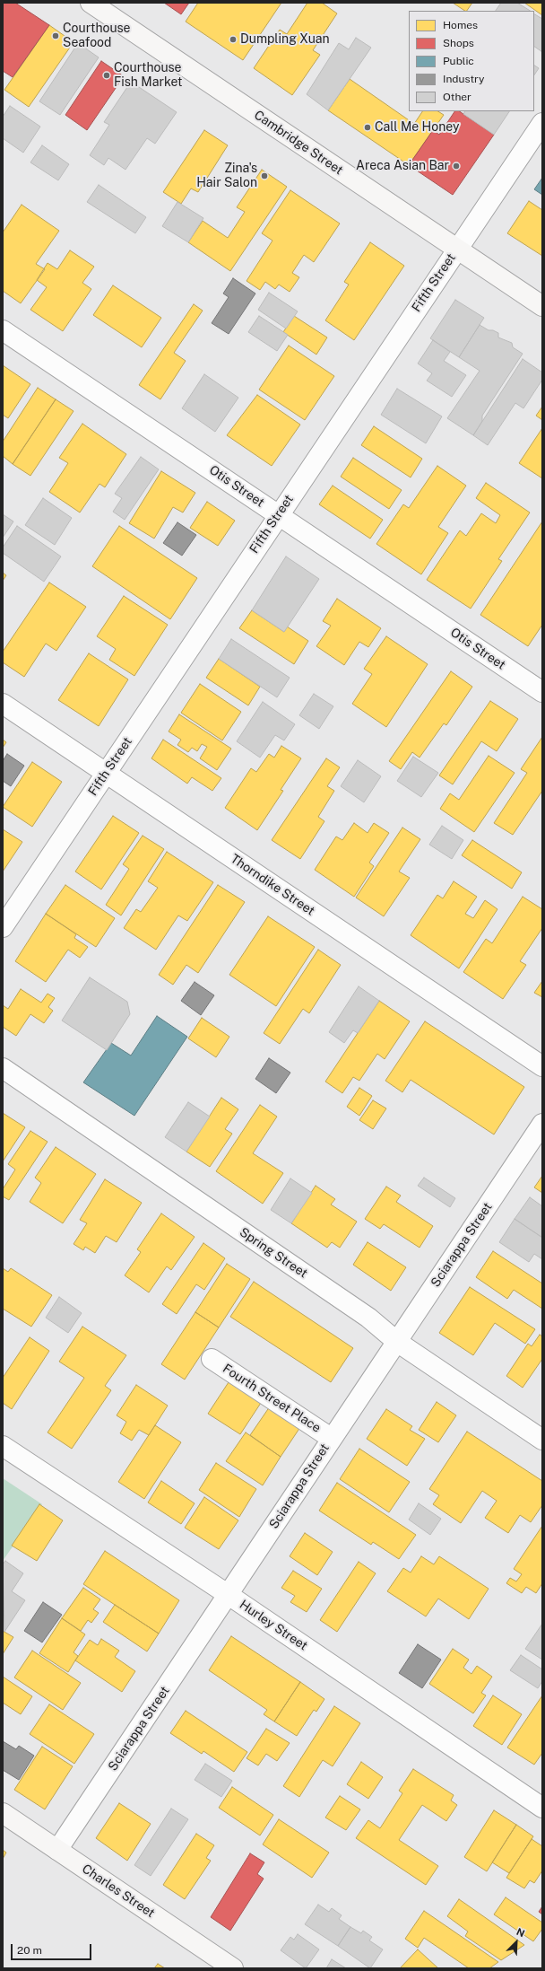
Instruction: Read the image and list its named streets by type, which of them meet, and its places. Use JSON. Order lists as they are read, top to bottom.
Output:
{
  "streets": {
    "main road": ["Cambridge Street", "Charles Street"],
    "street": [
      "Fifth Street",
      "Otis Street",
      "Thorndike Street",
      "Sciarappa Street",
      "Spring Street",
      "Fourth Street Place",
      "Hurley Street"
    ]
  },
  "crossings": [
    ["Cambridge Street", "Fifth Street"],
    ["Fifth Street", "Otis Street"],
    ["Fifth Street", "Thorndike Street"],
    ["Sciarappa Street", "Spring Street"],
    ["Sciarappa Street", "Fourth Street Place"],
    ["Sciarappa Street", "Hurley Street"],
    ["Sciarappa Street", "Charles Street"]
  ],
  "places": [
    "Courthouse Seafood",
    "Dumpling Xuan",
    "Courthouse Fish Market",
    "Call Me Honey",
    "Areca Asian Bar",
    "Zina's Hair Salon"
  ],
  "legend": [
    "Homes",
    "Shops",
    "Public",
    "Industry",
    "Other"
  ],
  "scale_bar": "20 m",
  "north": "top right"
}
